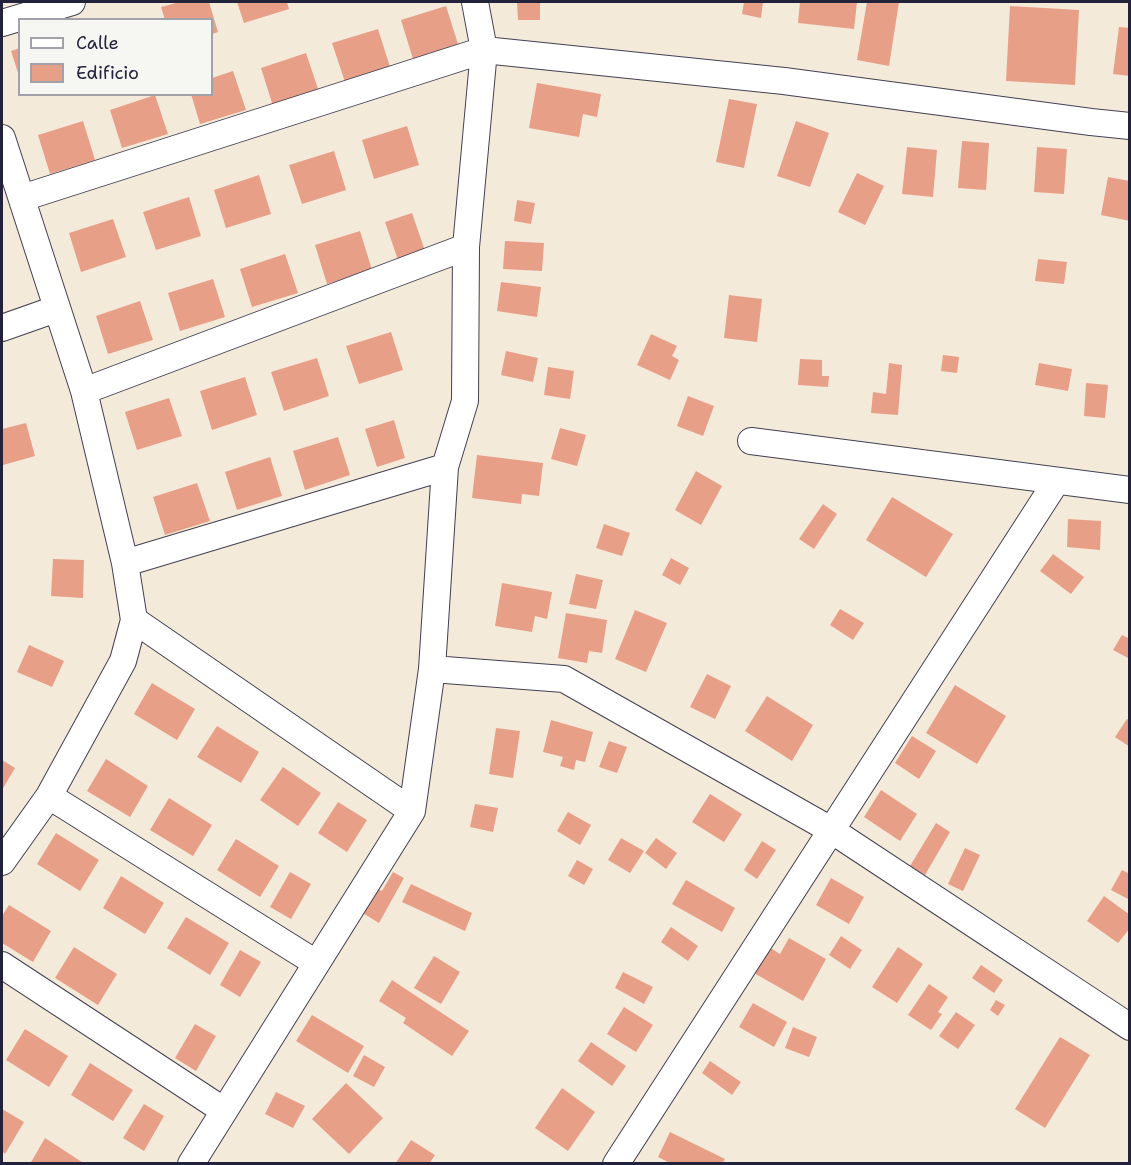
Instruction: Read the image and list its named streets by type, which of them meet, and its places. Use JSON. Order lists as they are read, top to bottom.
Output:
{
  "legend": ["Calle", "Edificio"]
}
